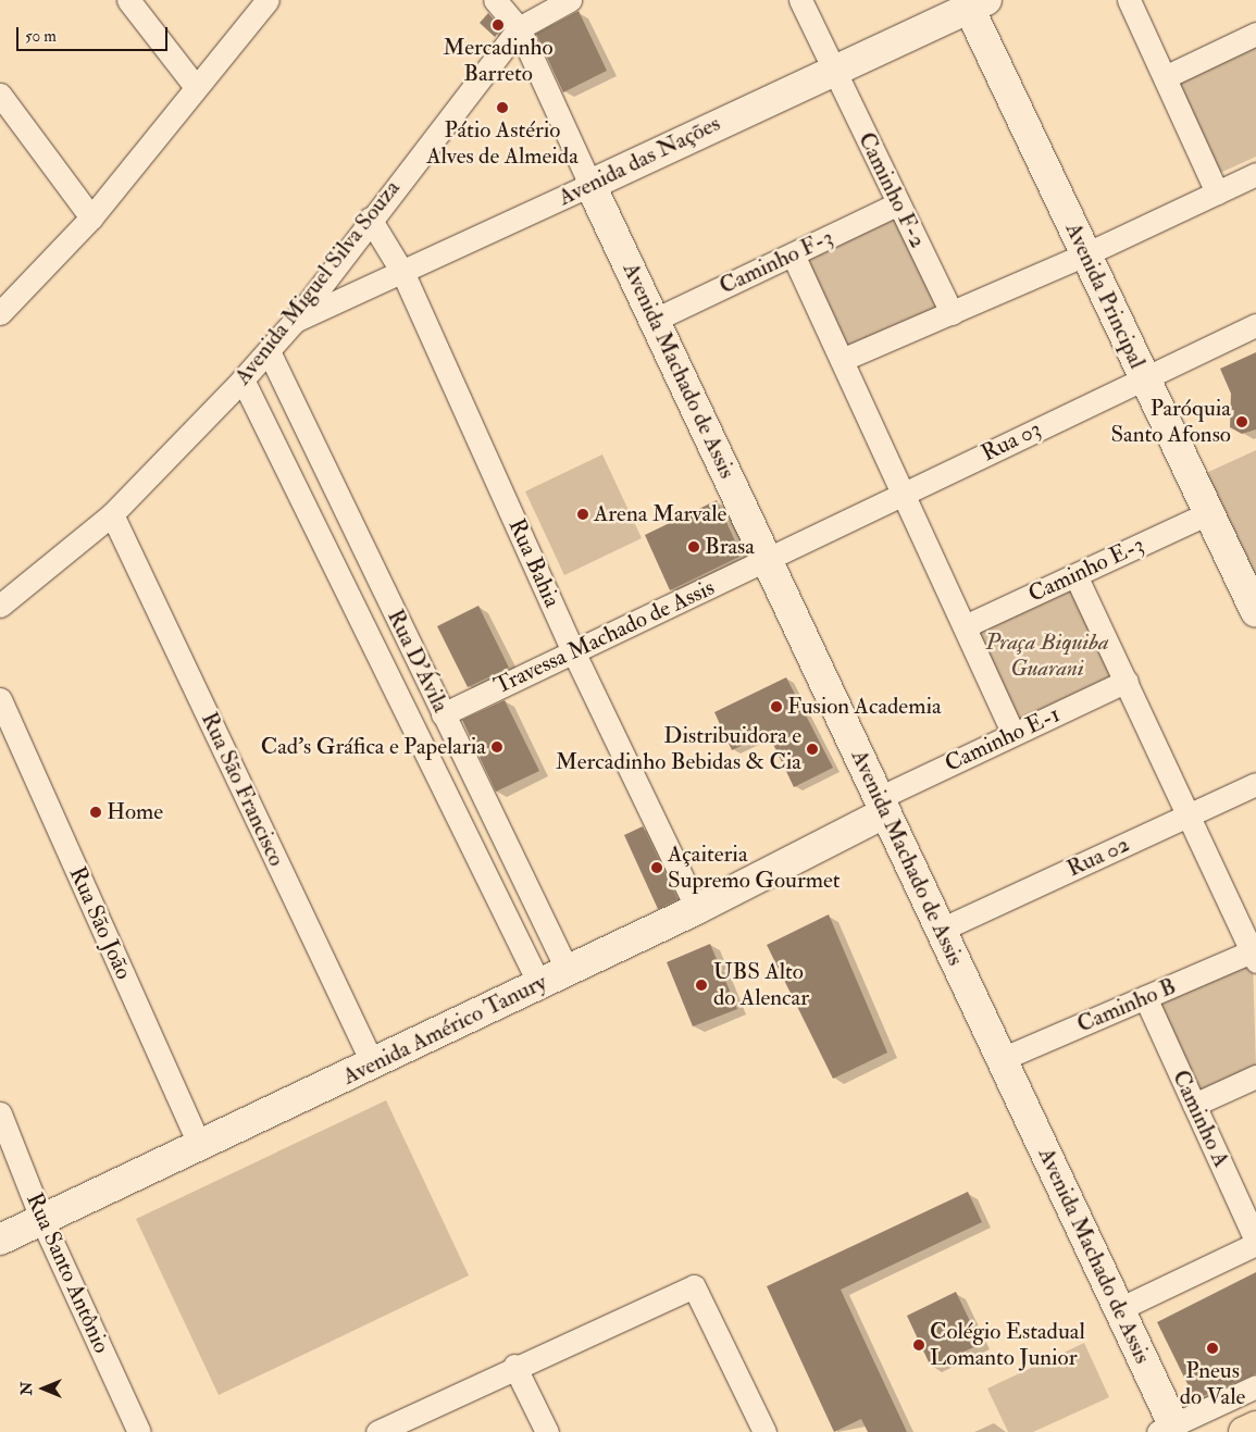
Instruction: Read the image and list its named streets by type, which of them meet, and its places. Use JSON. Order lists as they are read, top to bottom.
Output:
{
  "streets": {
    "street": [
      "Avenida das Nações",
      "Caminho F-2",
      "Caminho F-3",
      "Avenida Miguel Silva Souza",
      "Avenida Principal",
      "Avenida Machado de Assis",
      "Rua 03",
      "Rua Bahia",
      "Caminho E-3",
      "Travessa Machado de Assis",
      "Rua D'Ávila",
      "Caminho E-1",
      "Rua São Francisco",
      "Rua 02",
      "Rua São João",
      "Caminho B",
      "Avenida Américo Tanury",
      "Caminho A",
      "Rua Santo Antônio"
    ]
  },
  "crossings": [
    ["Avenida das Nações", "Caminho F-2"],
    ["Avenida das Nações", "Avenida Miguel Silva Souza"],
    ["Avenida das Nações", "Avenida Principal"],
    ["Avenida das Nações", "Avenida Machado de Assis"],
    ["Avenida das Nações", "Rua Bahia"],
    ["Caminho F-2", "Caminho F-3"],
    ["Caminho F-3", "Avenida Machado de Assis"],
    ["Avenida Miguel Silva Souza", "Avenida Machado de Assis"],
    ["Avenida Miguel Silva Souza", "Rua Bahia"],
    ["Avenida Miguel Silva Souza", "Rua D'Ávila"],
    ["Avenida Miguel Silva Souza", "Rua São Francisco"],
    ["Avenida Principal", "Rua 03"],
    ["Avenida Principal", "Caminho E-3"],
    ["Avenida Machado de Assis", "Rua 03"],
    ["Avenida Machado de Assis", "Travessa Machado de Assis"],
    ["Avenida Machado de Assis", "Caminho E-1"],
    ["Avenida Machado de Assis", "Rua 02"],
    ["Avenida Machado de Assis", "Caminho B"],
    ["Avenida Machado de Assis", "Avenida Américo Tanury"],
    ["Rua 03", "Travessa Machado de Assis"],
    ["Rua Bahia", "Travessa Machado de Assis"],
    ["Rua Bahia", "Avenida Américo Tanury"],
    ["Travessa Machado de Assis", "Rua D'Ávila"],
    ["Rua D'Ávila", "Avenida Américo Tanury"],
    ["Caminho E-1", "Avenida Américo Tanury"],
    ["Rua São Francisco", "Avenida Américo Tanury"],
    ["Rua São João", "Avenida Américo Tanury"],
    ["Caminho B", "Caminho A"],
    ["Avenida Américo Tanury", "Rua Santo Antônio"]
  ],
  "parks": ["Praça Biquiba Guarani"],
  "places": [
    "Mercadinho Barreto",
    "Pátio Astério Alves de Almeida",
    "Paróquia Santo Afonso",
    "Arena Marvale",
    "Brasa",
    "Fusion Academia",
    "Cad's Gráfica e Papelaria",
    "Distribuidora e Mercadinho Bebidas & Cia",
    "Home",
    "Açaiteria Supremo Gourmet",
    "UBS Alto do Alencar",
    "Colégio Estadual Lomanto Junior",
    "Pneus do Vale"
  ],
  "scale_bar": "50 m",
  "north": "left"
}
